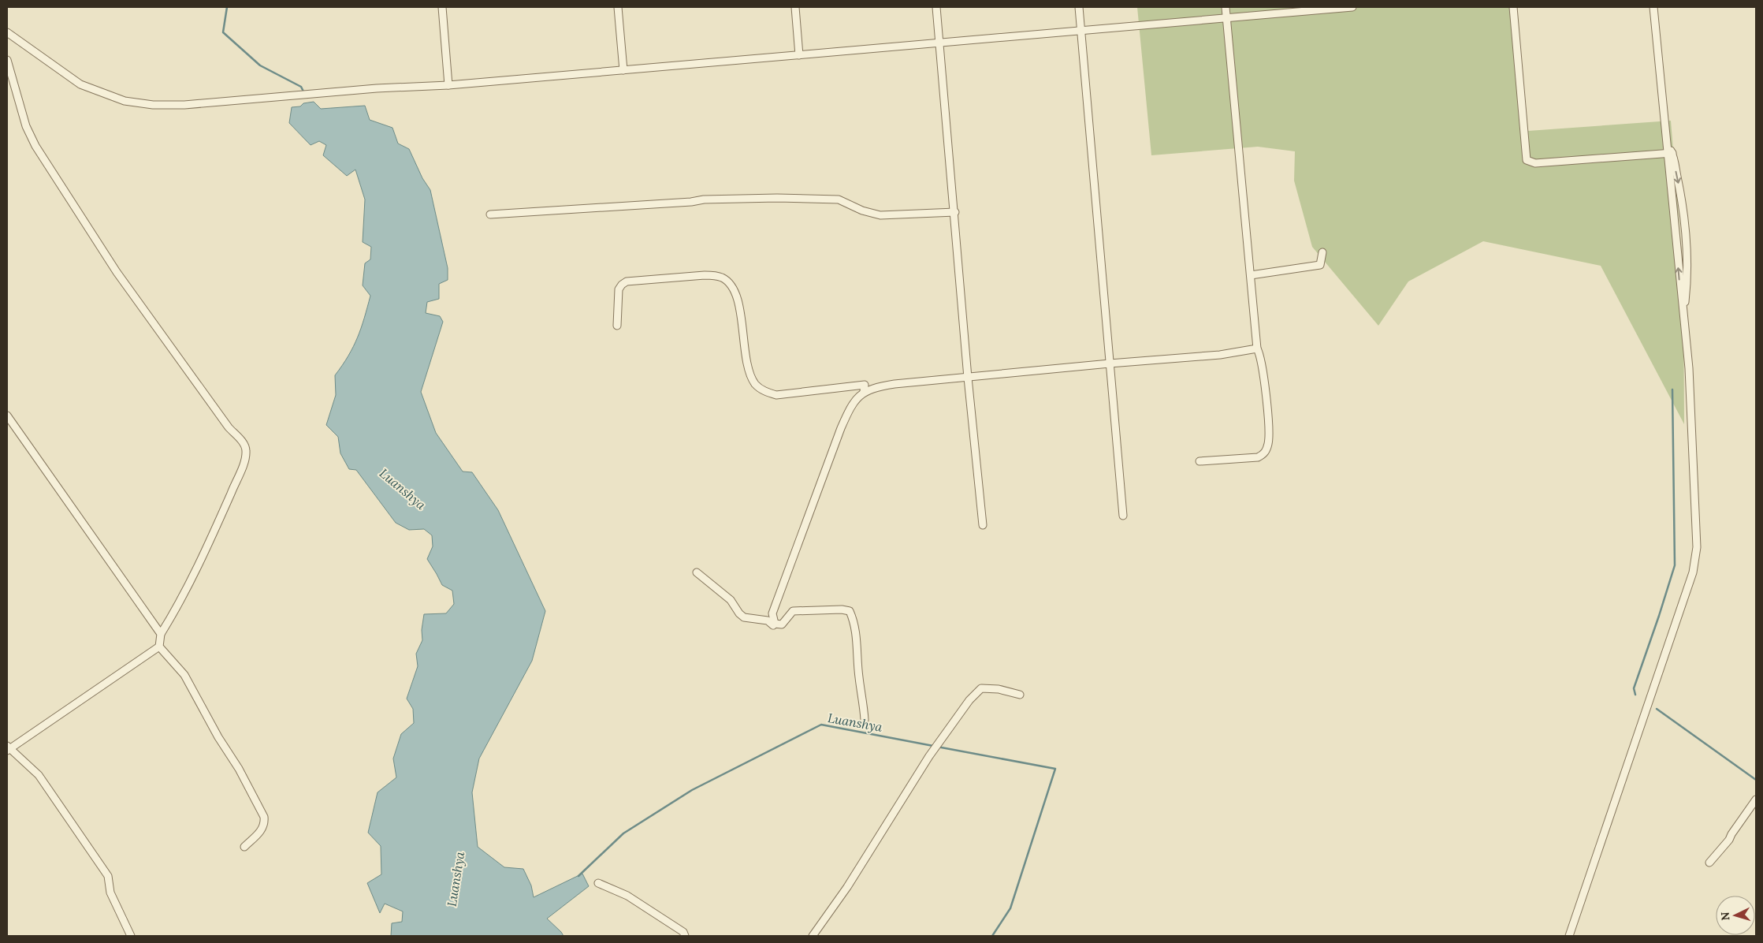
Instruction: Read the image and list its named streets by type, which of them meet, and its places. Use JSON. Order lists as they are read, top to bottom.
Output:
{
  "water": ["Luanshya"],
  "north": "left"
}
